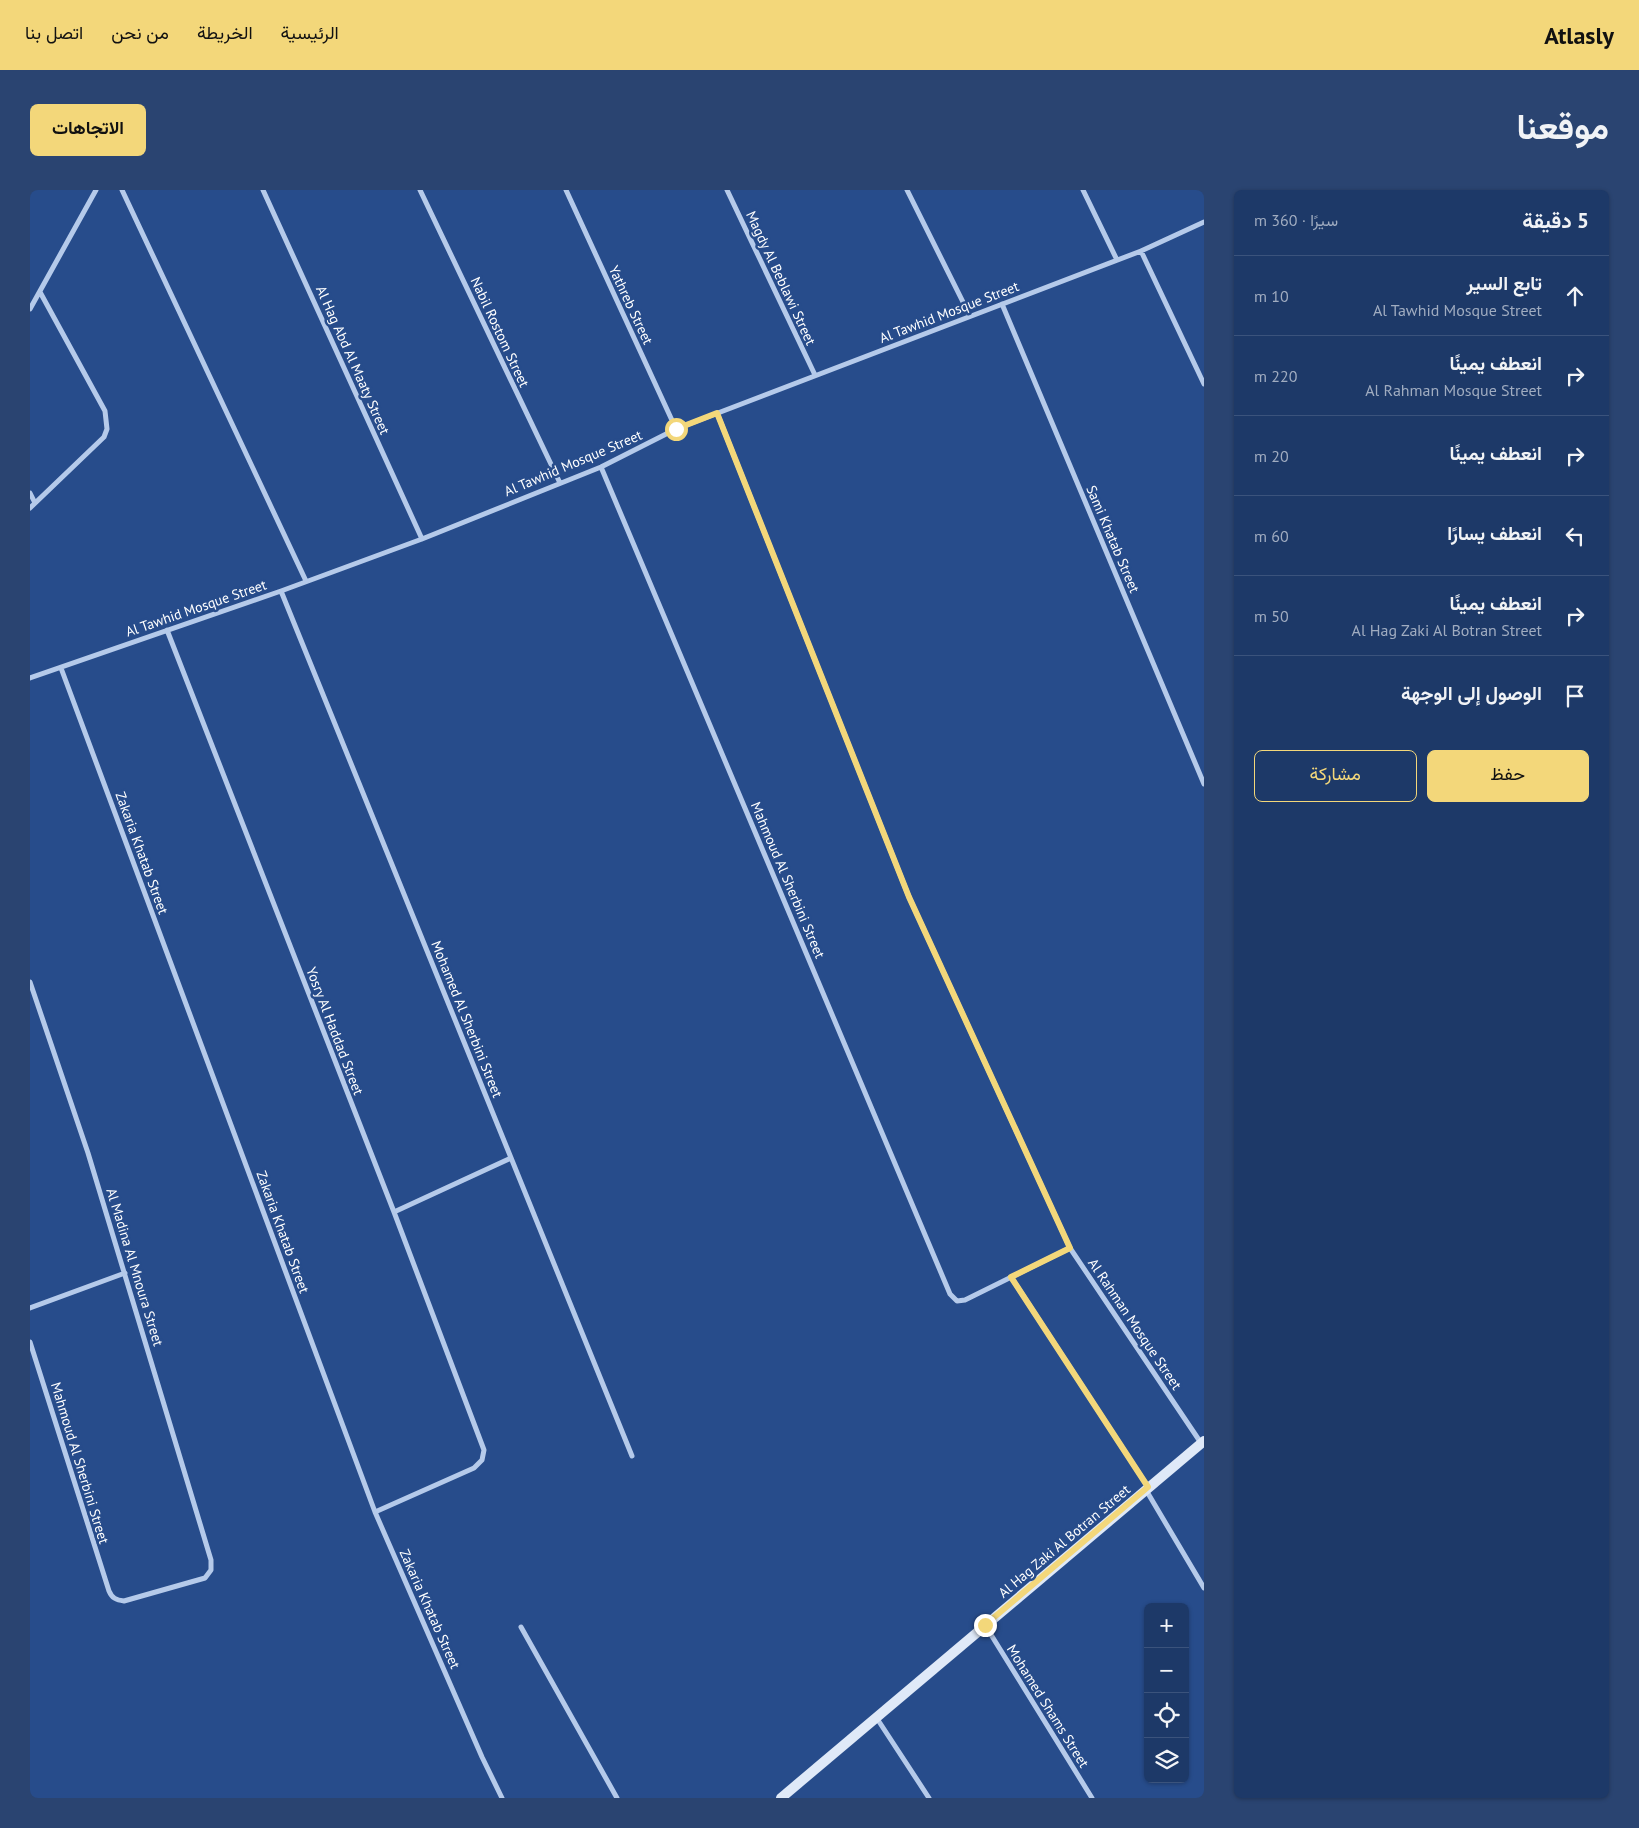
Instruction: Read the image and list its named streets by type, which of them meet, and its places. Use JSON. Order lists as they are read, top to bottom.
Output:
{
  "streets": {
    "street": [
      "Magdy Al Beblawi Street",
      "Yathreb Street",
      "Al Tawhid Mosque Street",
      "Nabil Rostom Street",
      "Al Hag Abd Al Maaty Street",
      "Sami Khatab Street",
      "Zakaria Khatab Street",
      "Mahmoud Al Sherbini Street",
      "Mohamed Al Sherbini Street",
      "Yosry Al Haddad Street",
      "Al Madina Al Mnoura Street",
      "Al Rahman Mosque Street",
      "Al Hag Zaki Al Botran Street",
      "Mohamed Shams Street"
    ]
  },
  "crossings": [
    ["Magdy Al Beblawi Street", "Al Tawhid Mosque Street"],
    ["Yathreb Street", "Al Tawhid Mosque Street"],
    ["Al Tawhid Mosque Street", "Nabil Rostom Street"],
    ["Al Tawhid Mosque Street", "Al Hag Abd Al Maaty Street"],
    ["Al Tawhid Mosque Street", "Sami Khatab Street"],
    ["Al Tawhid Mosque Street", "Zakaria Khatab Street"],
    ["Al Tawhid Mosque Street", "Mahmoud Al Sherbini Street"],
    ["Al Tawhid Mosque Street", "Mohamed Al Sherbini Street"],
    ["Al Tawhid Mosque Street", "Yosry Al Haddad Street"],
    ["Al Tawhid Mosque Street", "Al Rahman Mosque Street"],
    ["Zakaria Khatab Street", "Yosry Al Haddad Street"],
    ["Mahmoud Al Sherbini Street", "Al Madina Al Mnoura Street"],
    ["Al Rahman Mosque Street", "Al Hag Zaki Al Botran Street"],
    ["Al Hag Zaki Al Botran Street", "Mohamed Shams Street"]
  ],
  "page": {
    "header": "Atlasly",
    "nav": [
      "الرئيسية",
      "الخريطة",
      "من نحن",
      "اتصل بنا"
    ],
    "title": "موقعنا",
    "buttons": [
      "الاتجاهات",
      ["حفظ", "مشاركة"]
    ],
    "heading": ["5 دقيقة", "سيرًا · 360 m"],
    "list": [
      ["تابع السير", "Al Tawhid Mosque Street", "10 m"],
      ["انعطف يمينًا", "Al Rahman Mosque Street", "220 m"],
      ["انعطف يمينًا", "20 m"],
      ["انعطف يسارًا", "60 m"],
      ["انعطف يمينًا", "Al Hag Zaki Al Botran Street", "50 m"],
      "الوصول إلى الوجهة"
    ],
    "map_buttons": ["+", "−"]
  }
}
